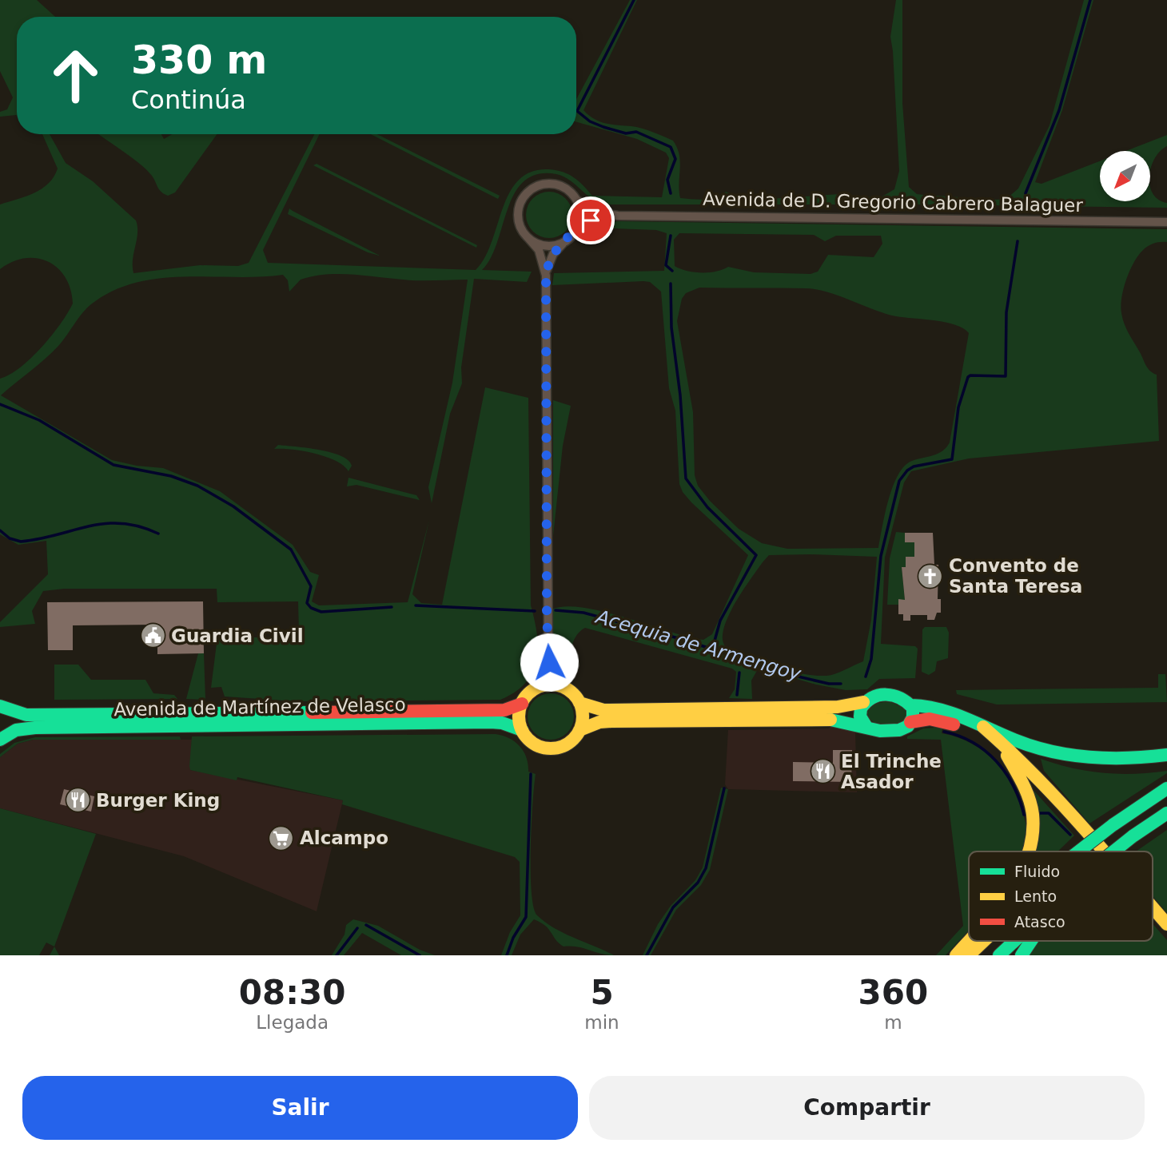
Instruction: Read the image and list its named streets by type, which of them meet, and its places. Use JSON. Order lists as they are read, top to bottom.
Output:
{
  "streets": {
    "highway": ["Avenida de Martínez de Velasco"],
    "street": ["Avenida de D. Gregorio Cabrero Balaguer"]
  },
  "water": ["Acequia de Armengoy"],
  "places": {
    "church": ["Convento de Santa Teresa"],
    "public building": ["Guardia Civil"],
    "restaurant": ["El Trinche Asador", "Burger King"],
    "supermarket": ["Alcampo"]
  },
  "legend": ["Fluido", "Lento", "Atasco"],
  "north": "bottom left",
  "page": {
    "turn": ["330 m", "Continúa"],
    "eta": [
      "08:30",
      "Llegada",
      "5",
      "min",
      "360",
      "m"
    ],
    "buttons": ["Salir", "Compartir"]
  }
}
